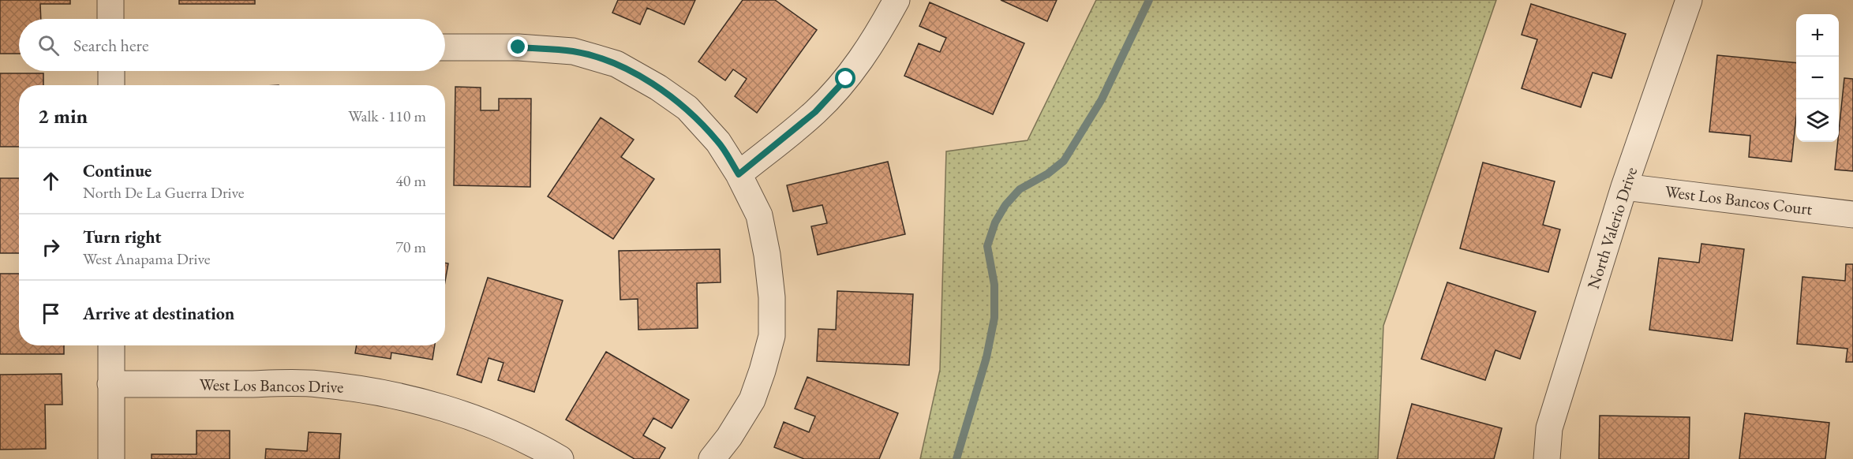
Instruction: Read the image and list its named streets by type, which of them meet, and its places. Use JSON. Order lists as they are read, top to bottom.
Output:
{
  "streets": {
    "street": ["West Los Bancos Court", "North Valerio Drive", "West Los Bancos Drive"]
  },
  "crossings": [
    ["West Los Bancos Court", "North Valerio Drive"]
  ],
  "page": {
    "map_buttons": ["+", "−"],
    "search": "Search here",
    "heading": ["2 min", "Walk · 110 m"],
    "list": [
      ["Continue", "North De La Guerra Drive", "40 m"],
      ["Turn right", "West Anapama Drive", "70 m"],
      "Arrive at destination"
    ]
  }
}
